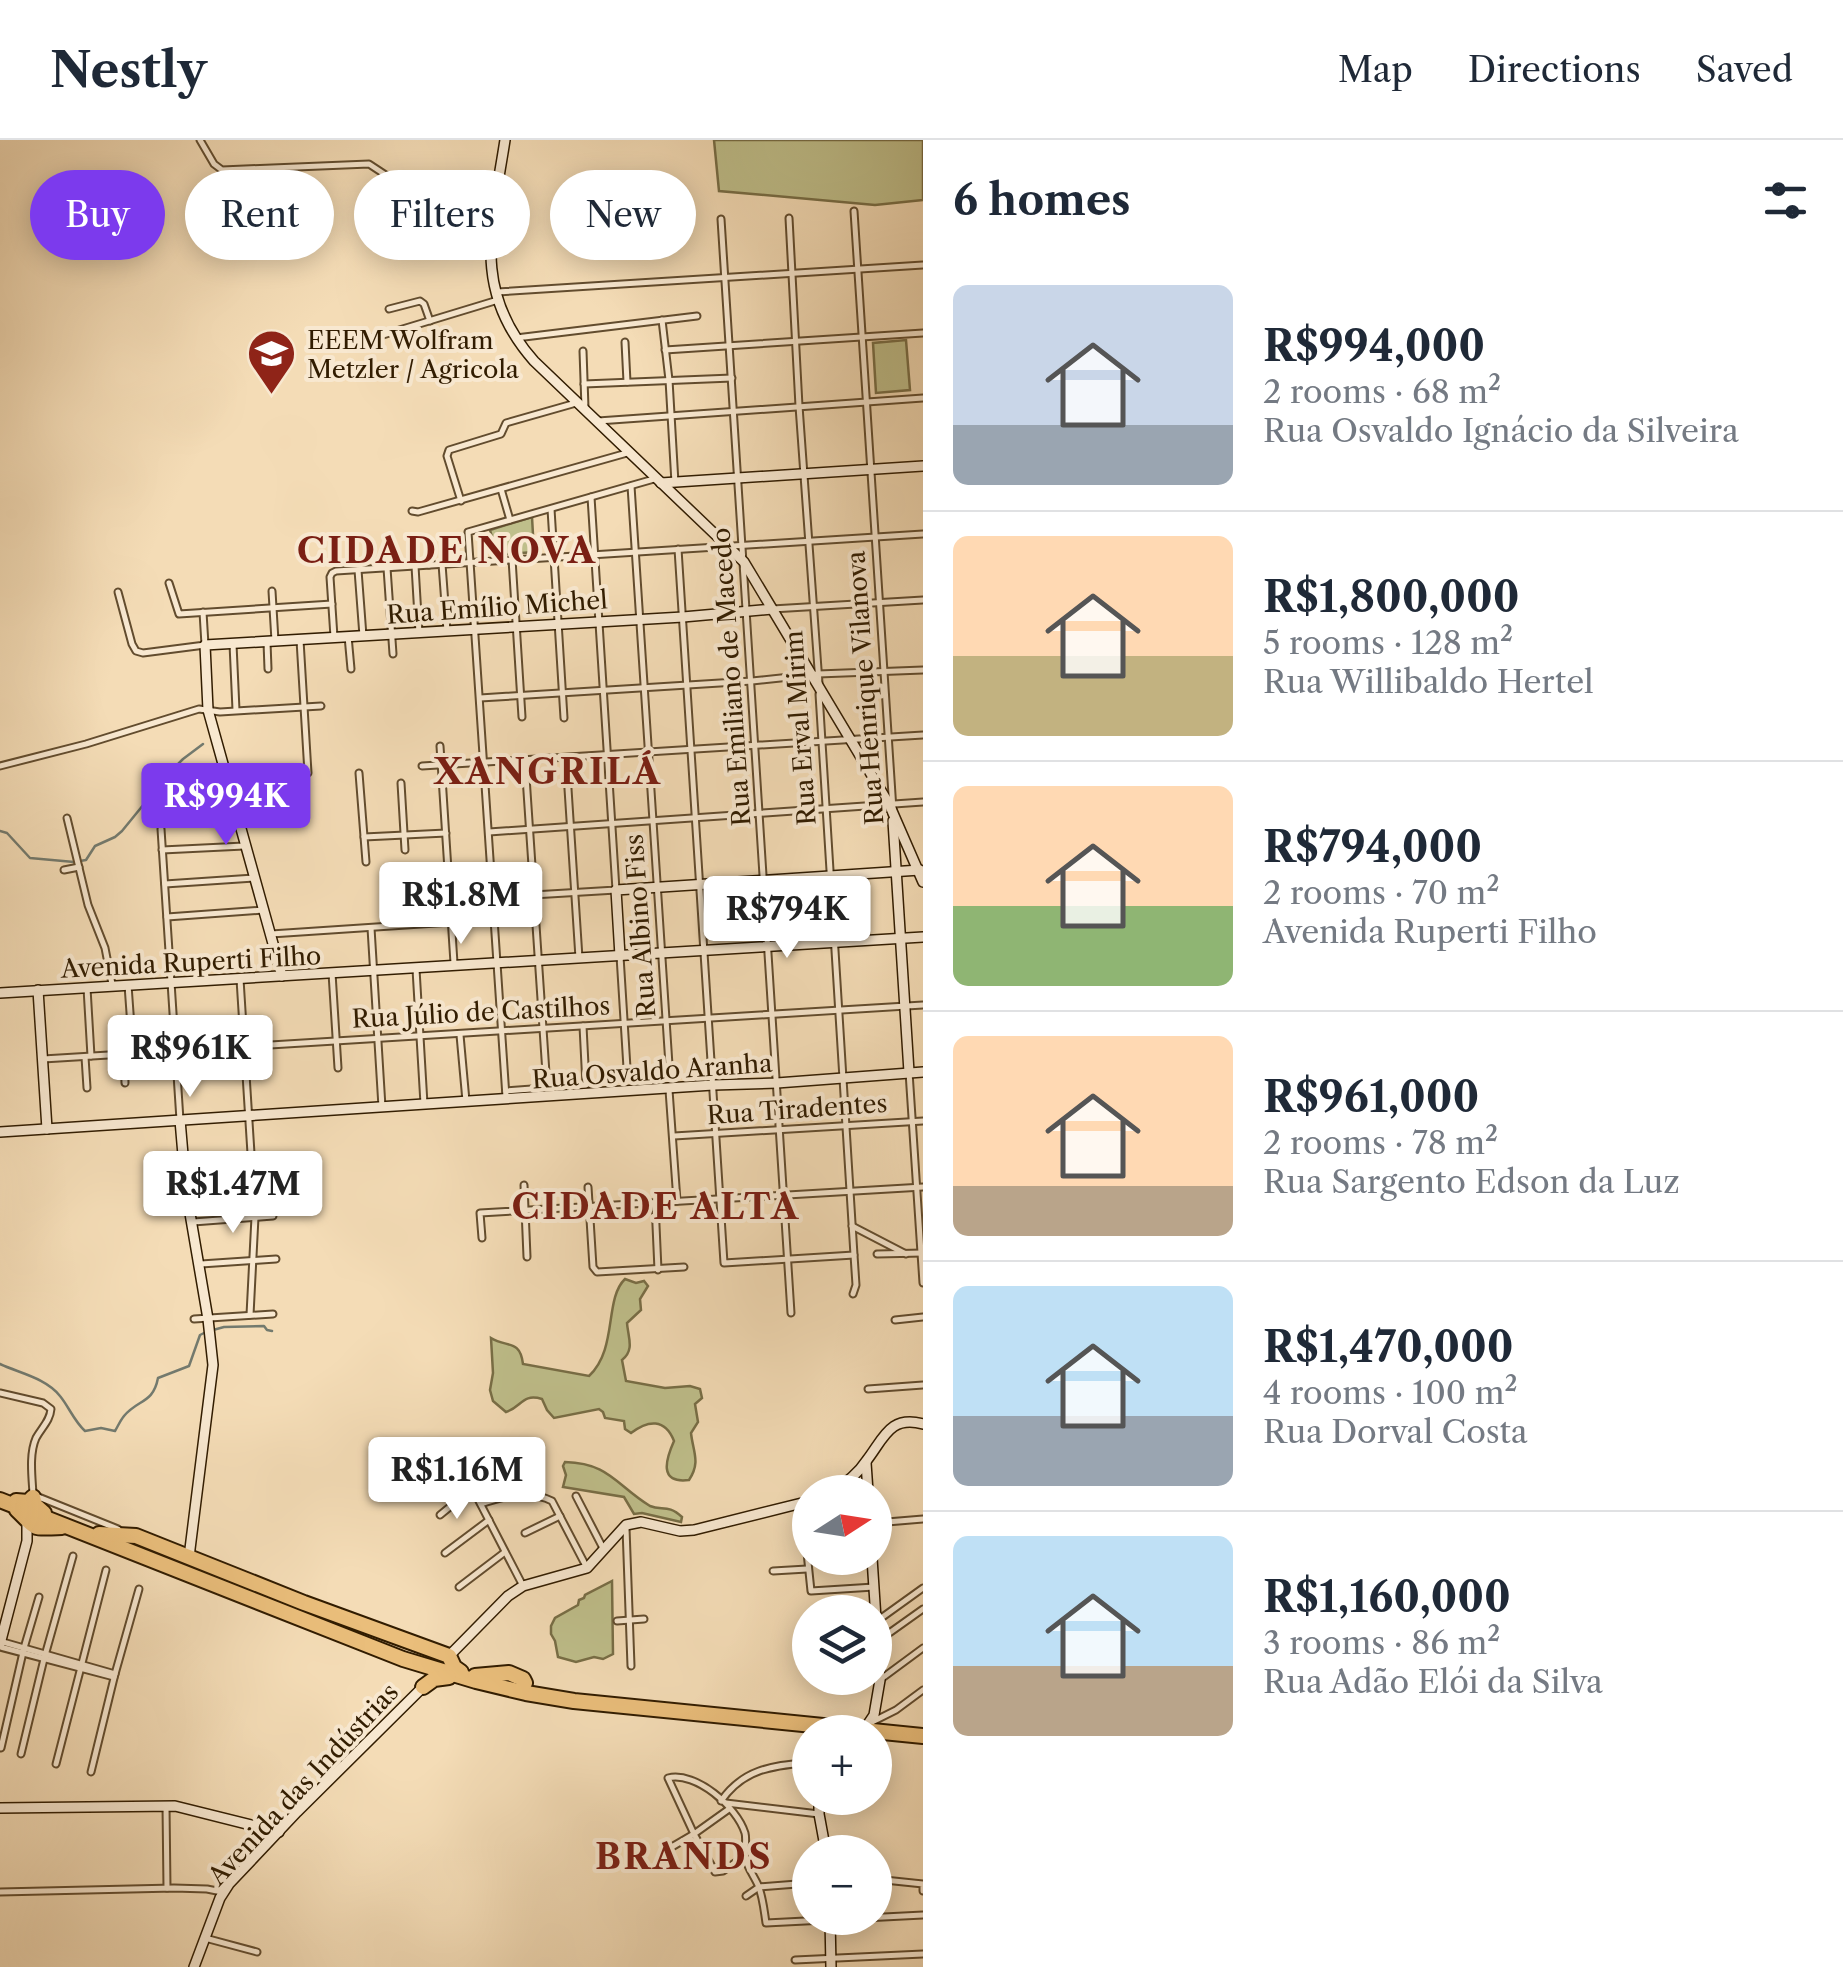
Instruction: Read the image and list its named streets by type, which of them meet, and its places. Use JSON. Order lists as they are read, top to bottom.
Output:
{
  "streets": {
    "main road": [
      "Rua Emílio Michel",
      "Rua Henrique Vilanova",
      "Avenida Ruperti Filho",
      "Rua Osvaldo Aranha",
      "Avenida das Indústrias"
    ],
    "street": [
      "Rua Emiliano de Macedo",
      "Rua Erval Mirim",
      "Rua Albino Fiss",
      "Rua Júlio de Castilhos",
      "Rua Tiradentes"
    ]
  },
  "crossings": [
    ["Rua Emílio Michel", "Rua Emiliano de Macedo"],
    ["Rua Emílio Michel", "Rua Henrique Vilanova"],
    ["Rua Emílio Michel", "Rua Erval Mirim"],
    ["Rua Emílio Michel", "Rua Albino Fiss"],
    ["Rua Emiliano de Macedo", "Avenida Ruperti Filho"],
    ["Rua Emiliano de Macedo", "Rua Júlio de Castilhos"],
    ["Rua Emiliano de Macedo", "Rua Osvaldo Aranha"],
    ["Rua Emiliano de Macedo", "Rua Tiradentes"],
    ["Rua Henrique Vilanova", "Avenida Ruperti Filho"],
    ["Rua Henrique Vilanova", "Rua Júlio de Castilhos"],
    ["Rua Henrique Vilanova", "Rua Osvaldo Aranha"],
    ["Rua Henrique Vilanova", "Rua Tiradentes"],
    ["Rua Erval Mirim", "Avenida Ruperti Filho"],
    ["Rua Erval Mirim", "Rua Júlio de Castilhos"],
    ["Rua Erval Mirim", "Rua Osvaldo Aranha"],
    ["Rua Erval Mirim", "Rua Tiradentes"],
    ["Rua Albino Fiss", "Avenida Ruperti Filho"],
    ["Rua Albino Fiss", "Rua Júlio de Castilhos"]
  ],
  "districts": [
    "CIDADE NOVA",
    "XANGRILÁ",
    "CIDADE ALTA",
    "BRANDS"
  ],
  "places": {
    "school or university": ["EEEM Wolfram Metzler / Agricola"]
  },
  "north": "right",
  "page": {
    "header": "Nestly",
    "nav": ["Map", "Directions", "Saved"],
    "heading": "6 homes",
    "chip": [
      "Buy",
      "Rent",
      "Filters",
      "New"
    ],
    "list": [
      {
        "name": "R$994,000",
        "note": "2 rooms · 68 m² · Rua Osvaldo Ignácio da Silveira"
      },
      {
        "name": "R$1,800,000",
        "note": "5 rooms · 128 m² · Rua Willibaldo Hertel"
      },
      {
        "name": "R$794,000",
        "note": "2 rooms · 70 m² · Avenida Ruperti Filho"
      },
      {
        "name": "R$961,000",
        "note": "2 rooms · 78 m² · Rua Sargento Edson da Luz"
      },
      {
        "name": "R$1,470,000",
        "note": "4 rooms · 100 m² · Rua Dorval Costa"
      },
      {
        "name": "R$1,160,000",
        "note": "3 rooms · 86 m² · Rua Adão Elói da Silva"
      }
    ],
    "price": [
      "R$994K",
      "R$1.8M",
      "R$794K",
      "R$961K",
      "R$1.47M",
      "R$1.16M"
    ],
    "map_buttons": ["+", "−"]
  }
}
